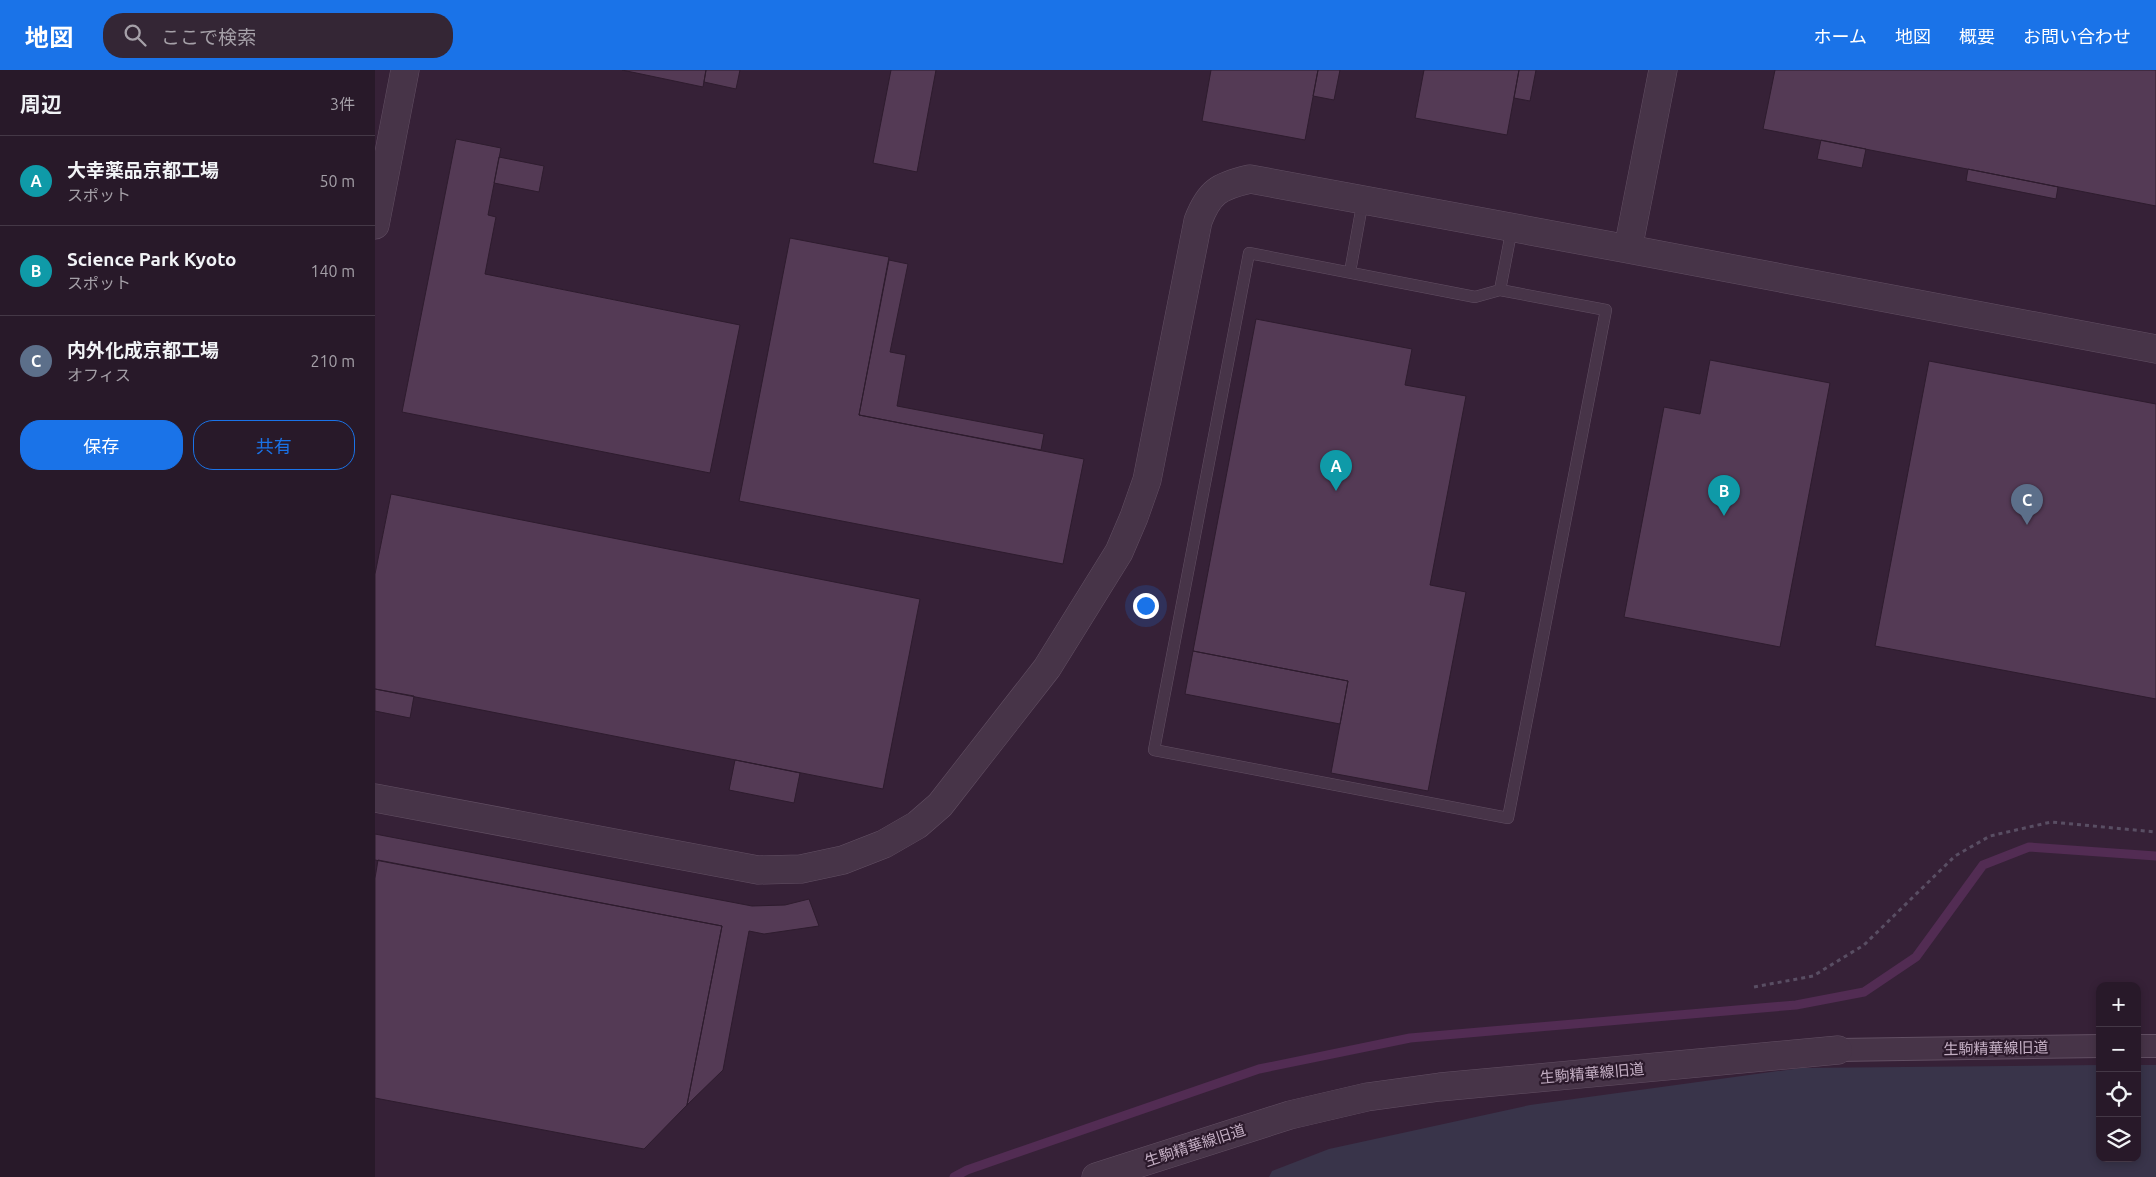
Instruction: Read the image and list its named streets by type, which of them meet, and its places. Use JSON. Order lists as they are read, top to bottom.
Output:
{
  "streets": {
    "street": ["生駒精華線旧道"]
  },
  "page": {
    "header": "地図",
    "search": "ここで検索",
    "nav": [
      "ホーム",
      "地図",
      "概要",
      "お問い合わせ"
    ],
    "heading": ["周辺", "3件"],
    "list": [
      {
        "mark": "A",
        "name": "大幸薬品京都工場",
        "note": "スポット",
        "value": "50 m"
      },
      {
        "mark": "B",
        "name": "Science Park Kyoto",
        "note": "スポット",
        "value": "140 m"
      },
      {
        "mark": "C",
        "name": "内外化成京都工場",
        "note": "オフィス",
        "value": "210 m"
      }
    ],
    "buttons": ["保存", "共有"],
    "pins": ["A", "B", "C"],
    "map_buttons": ["+", "−"]
  }
}
